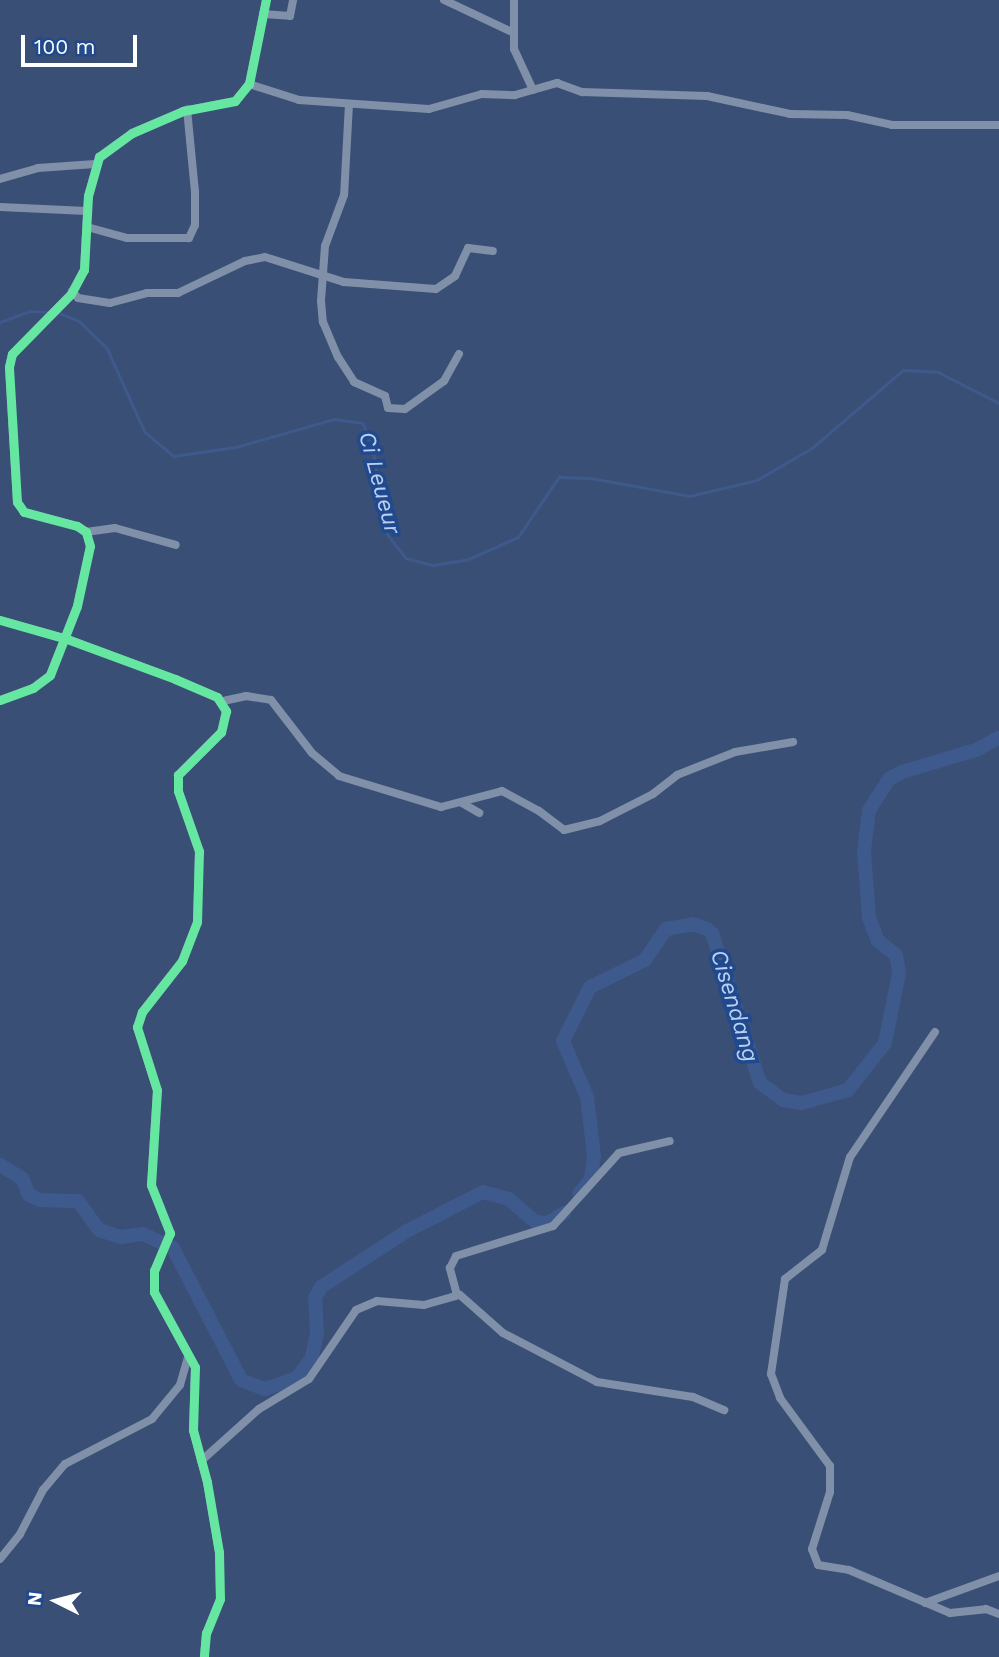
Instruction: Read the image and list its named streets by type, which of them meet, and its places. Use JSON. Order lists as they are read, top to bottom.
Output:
{
  "water": ["Ci Leueur", "Cisendang"],
  "scale_bar": "100 m",
  "north": "left"
}
